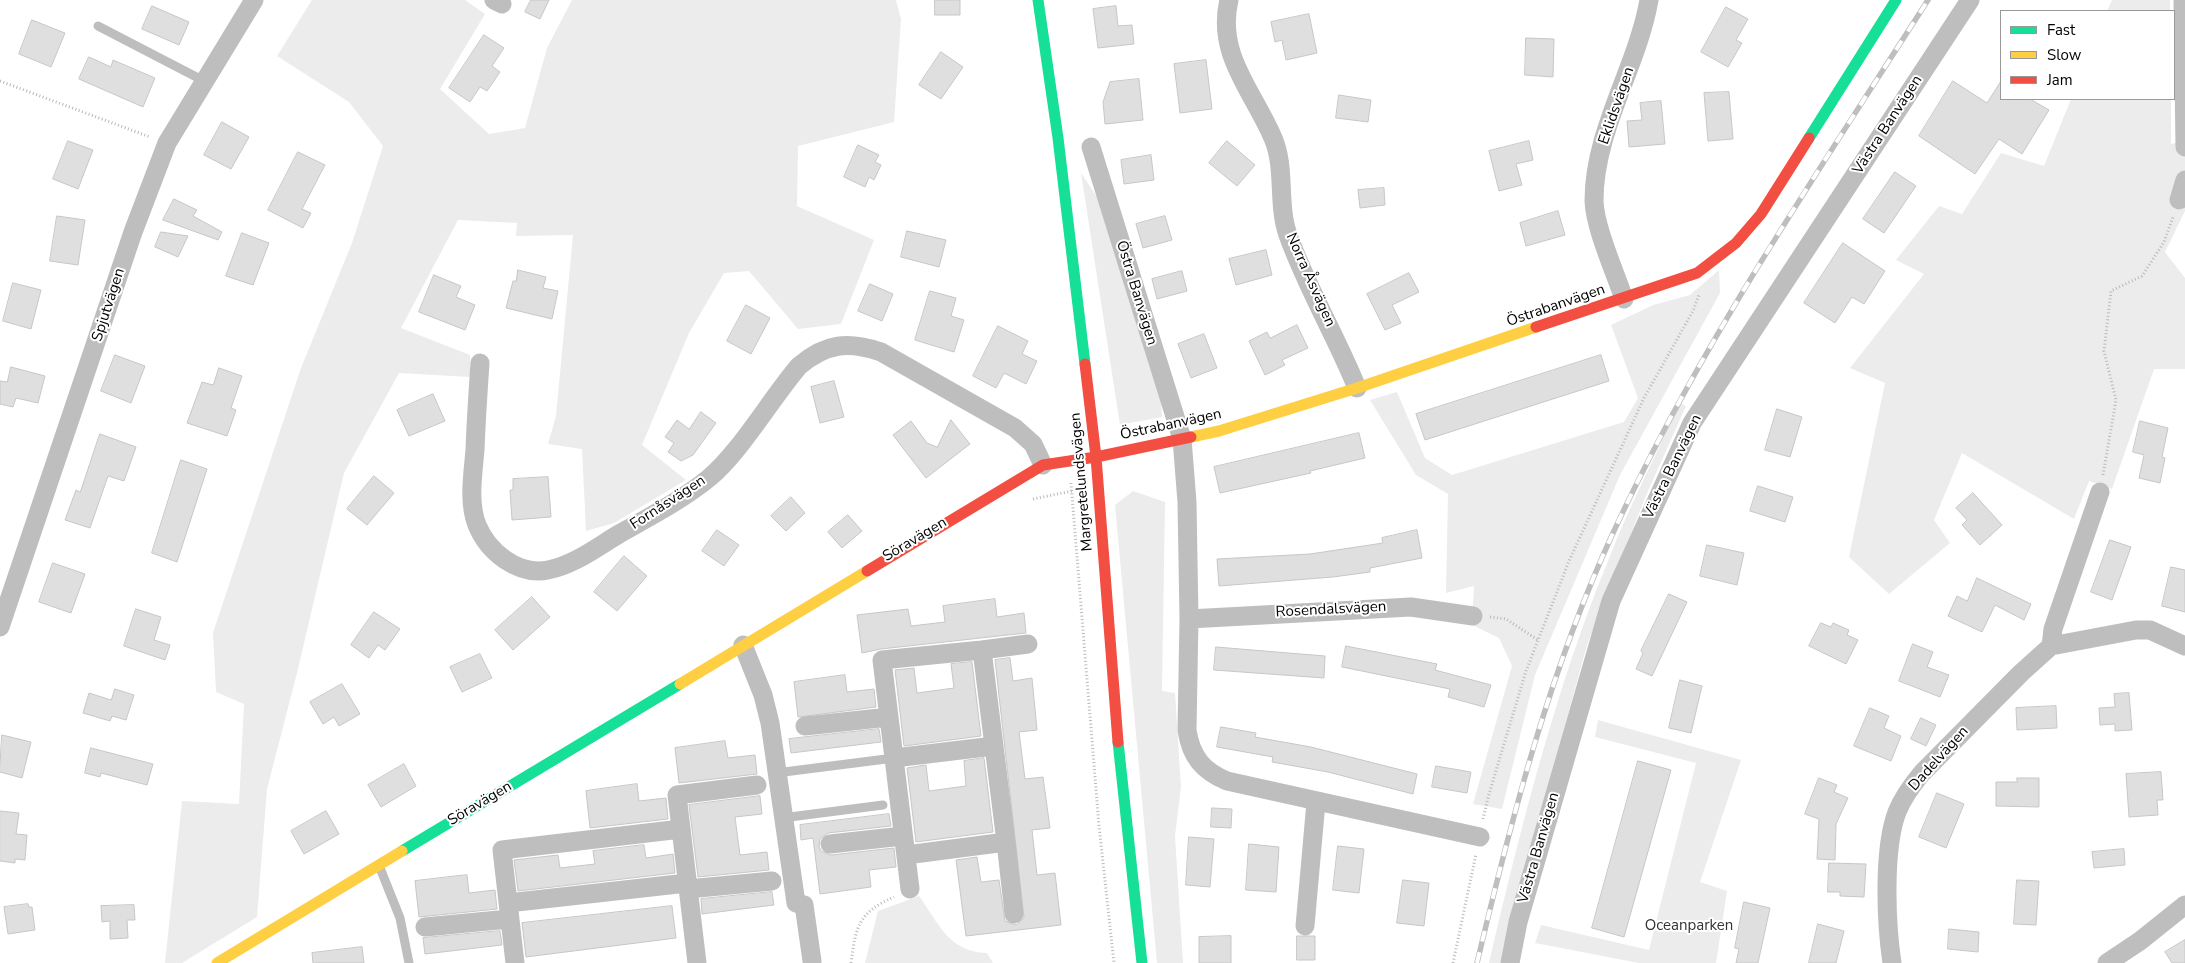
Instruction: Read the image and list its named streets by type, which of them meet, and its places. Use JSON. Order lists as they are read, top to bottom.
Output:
{
  "streets": {
    "street": [
      "Eklidsvägen",
      "Västra Banvägen",
      "Norra Åsvägen",
      "Östra Banvägen",
      "Spjutvägen",
      "Östrabanvägen",
      "Margretelundsvägen",
      "Fornåsvägen",
      "Söravägen",
      "Rosendalsvägen",
      "Dadelvägen"
    ]
  },
  "crossings": [
    ["Eklidsvägen", "Östrabanvägen"],
    ["Norra Åsvägen", "Östrabanvägen"],
    ["Östra Banvägen", "Östrabanvägen"],
    ["Östrabanvägen", "Margretelundsvägen"],
    ["Östrabanvägen", "Söravägen"],
    ["Margretelundsvägen", "Söravägen"],
    ["Fornåsvägen", "Söravägen"]
  ],
  "parks": ["Oceanparken"],
  "legend": ["Fast", "Slow", "Jam"]
}
